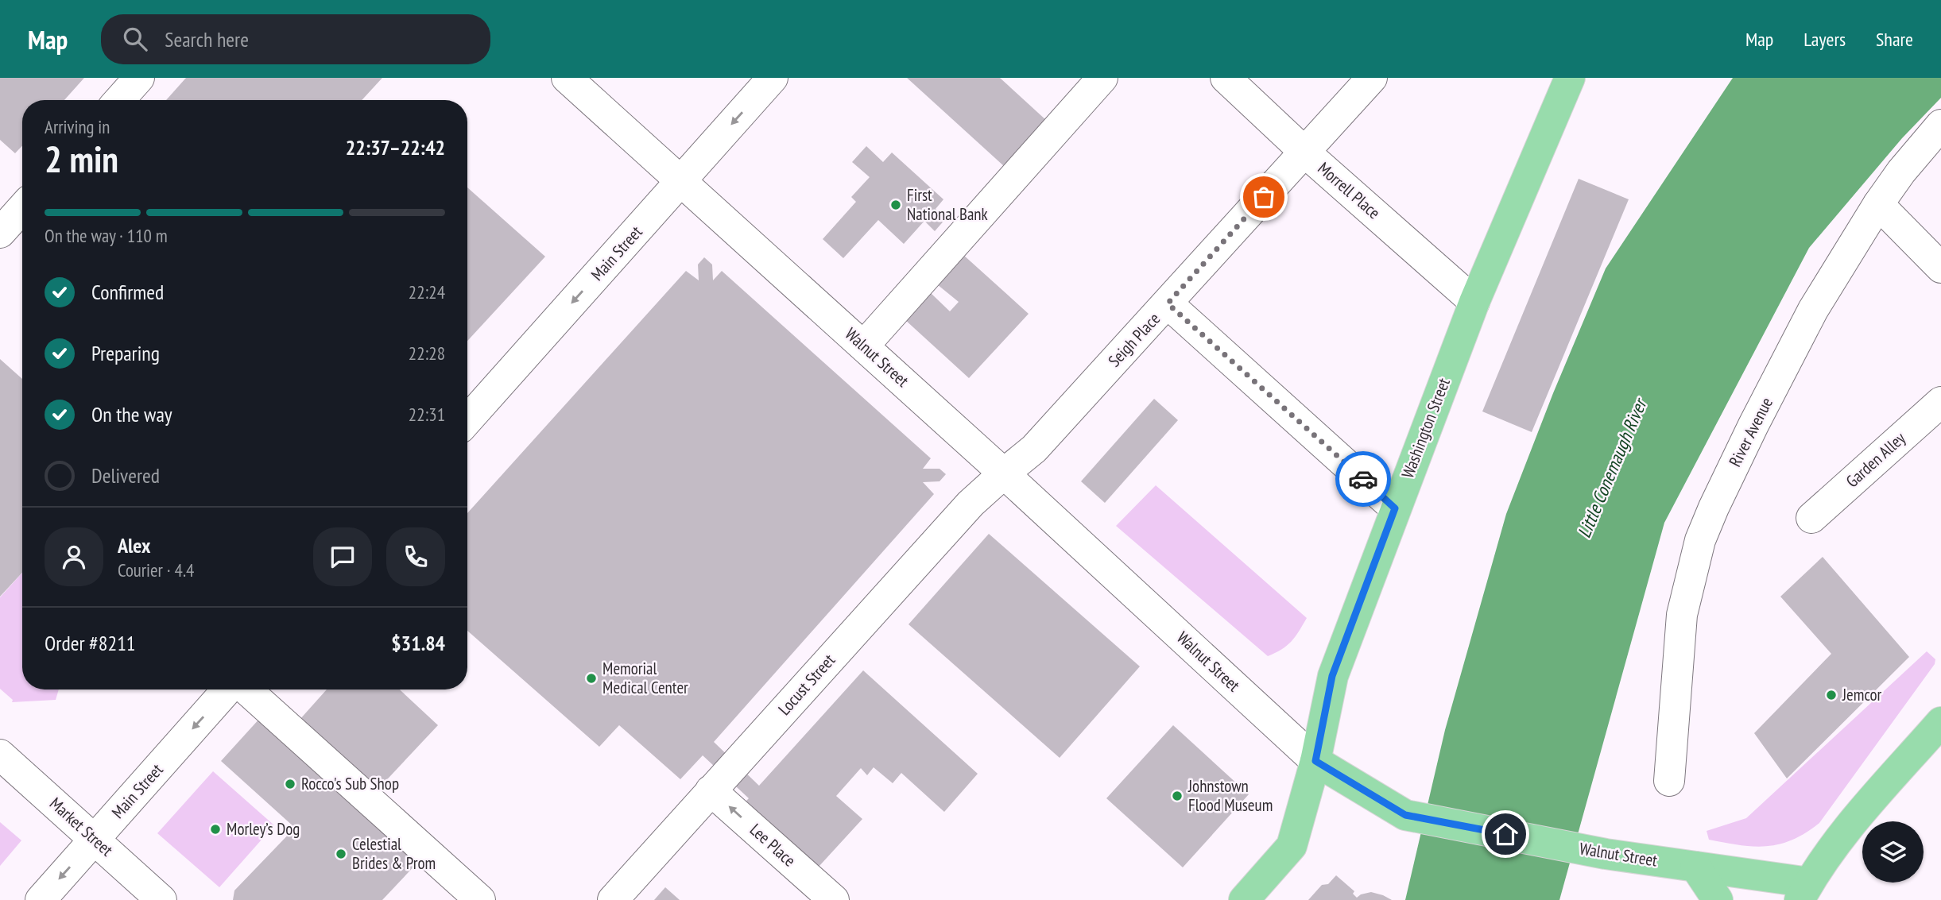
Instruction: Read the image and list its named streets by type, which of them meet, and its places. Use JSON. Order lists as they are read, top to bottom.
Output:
{
  "streets": {
    "main road": ["Walnut Street", "Washington Street"],
    "street": [
      "Morrell Place",
      "Main Street",
      "Seigh Place",
      "River Avenue",
      "Garden Alley",
      "Locust Street",
      "Market Street",
      "Lee Place"
    ]
  },
  "crossings": [
    ["Morrell Place", "Seigh Place"],
    ["Morrell Place", "Washington Street"],
    ["Main Street", "Walnut Street"],
    ["Main Street", "Market Street"],
    ["Seigh Place", "Walnut Street"],
    ["Seigh Place", "Locust Street"],
    ["Walnut Street", "Washington Street"],
    ["Walnut Street", "Locust Street"],
    ["Locust Street", "Lee Place"]
  ],
  "one_way": ["Main Street", "Lee Place"],
  "water": ["Little Conemaugh River"],
  "places": [
    "First National Bank",
    "Memorial Medical Center",
    "Jemcor",
    "Rocco's Sub Shop",
    "Johnstown Flood Museum",
    "Morley’s Dog",
    "Celestial Brides & Prom"
  ],
  "page": {
    "header": "Map",
    "search": "Search here",
    "nav": ["Map", "Layers", "Share"],
    "heading": ["2 min", "Arriving in", "22:37–22:42"],
    "panel": [
      "Alex",
      "Courier · 4.4",
      "Order #8211",
      "$31.84"
    ],
    "bar": "On the way · 110 m",
    "list": [
      ["Confirmed", "22:24"],
      ["Preparing", "22:28"],
      ["On the way", "22:31"],
      "Delivered"
    ]
  }
}
